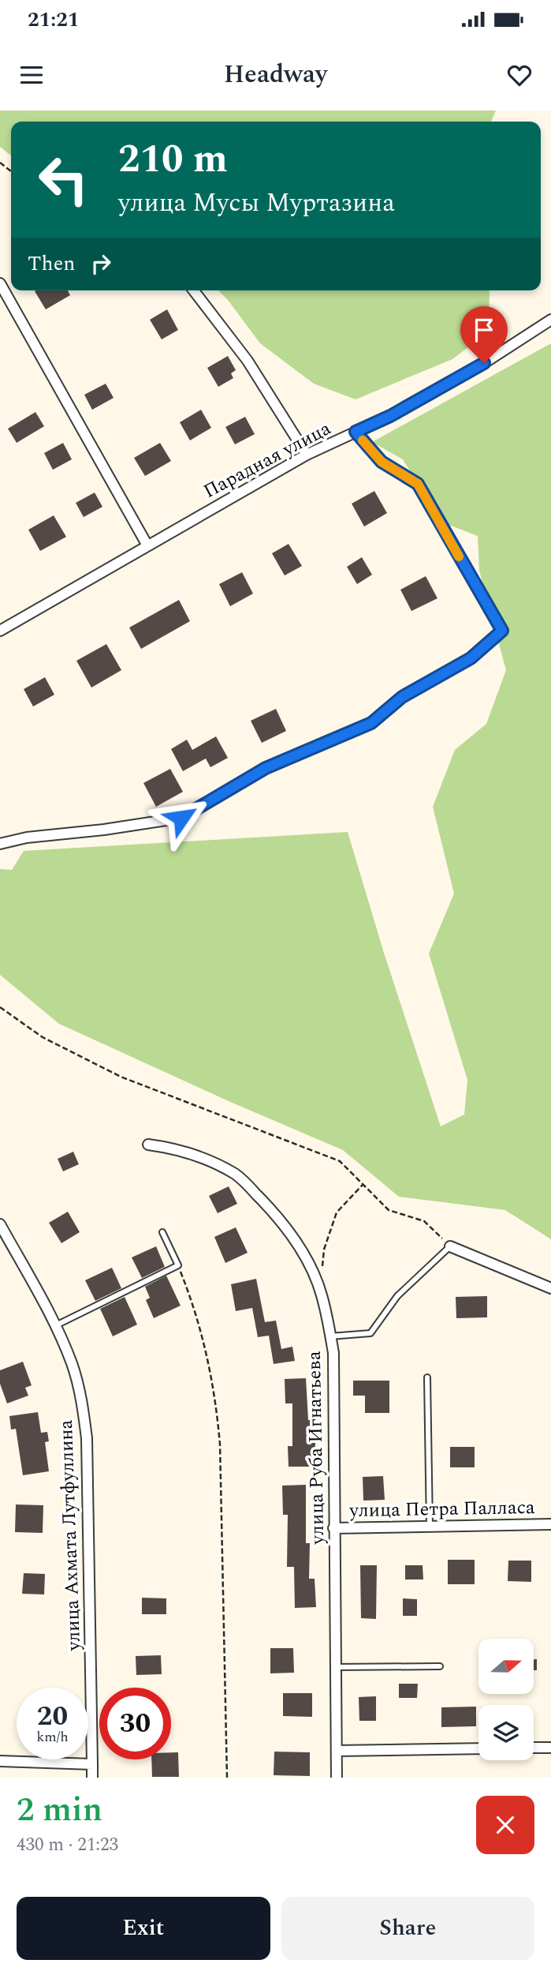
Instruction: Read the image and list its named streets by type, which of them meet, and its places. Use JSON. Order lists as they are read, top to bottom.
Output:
{
  "streets": {
    "street": [
      "Парадная улица",
      "улица Руба Игнатьева",
      "улица Петра Палласа",
      "улица Ахмата Лутфуллина"
    ]
  },
  "crossings": [
    ["улица Руба Игнатьева", "улица Петра Палласа"]
  ],
  "north": "right",
  "page": {
    "status": "21:21",
    "header": "Headway",
    "turn": ["210 m", "улица Мусы Муртазина"],
    "then": "Then",
    "speed": "20 km/h",
    "limit": "30",
    "heading": ["2 min", "430 m · 21:23"],
    "buttons": ["Exit", "Share"]
  }
}
